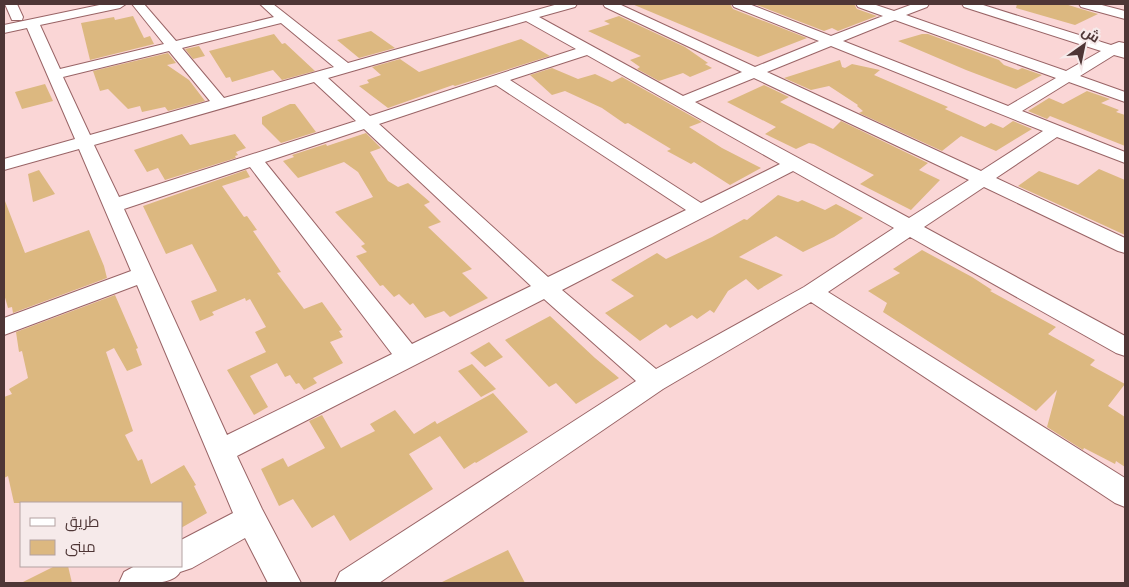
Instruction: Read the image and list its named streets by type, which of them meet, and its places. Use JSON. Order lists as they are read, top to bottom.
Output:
{
  "legend": ["طريق", "مبنى"],
  "north": "top right"
}
